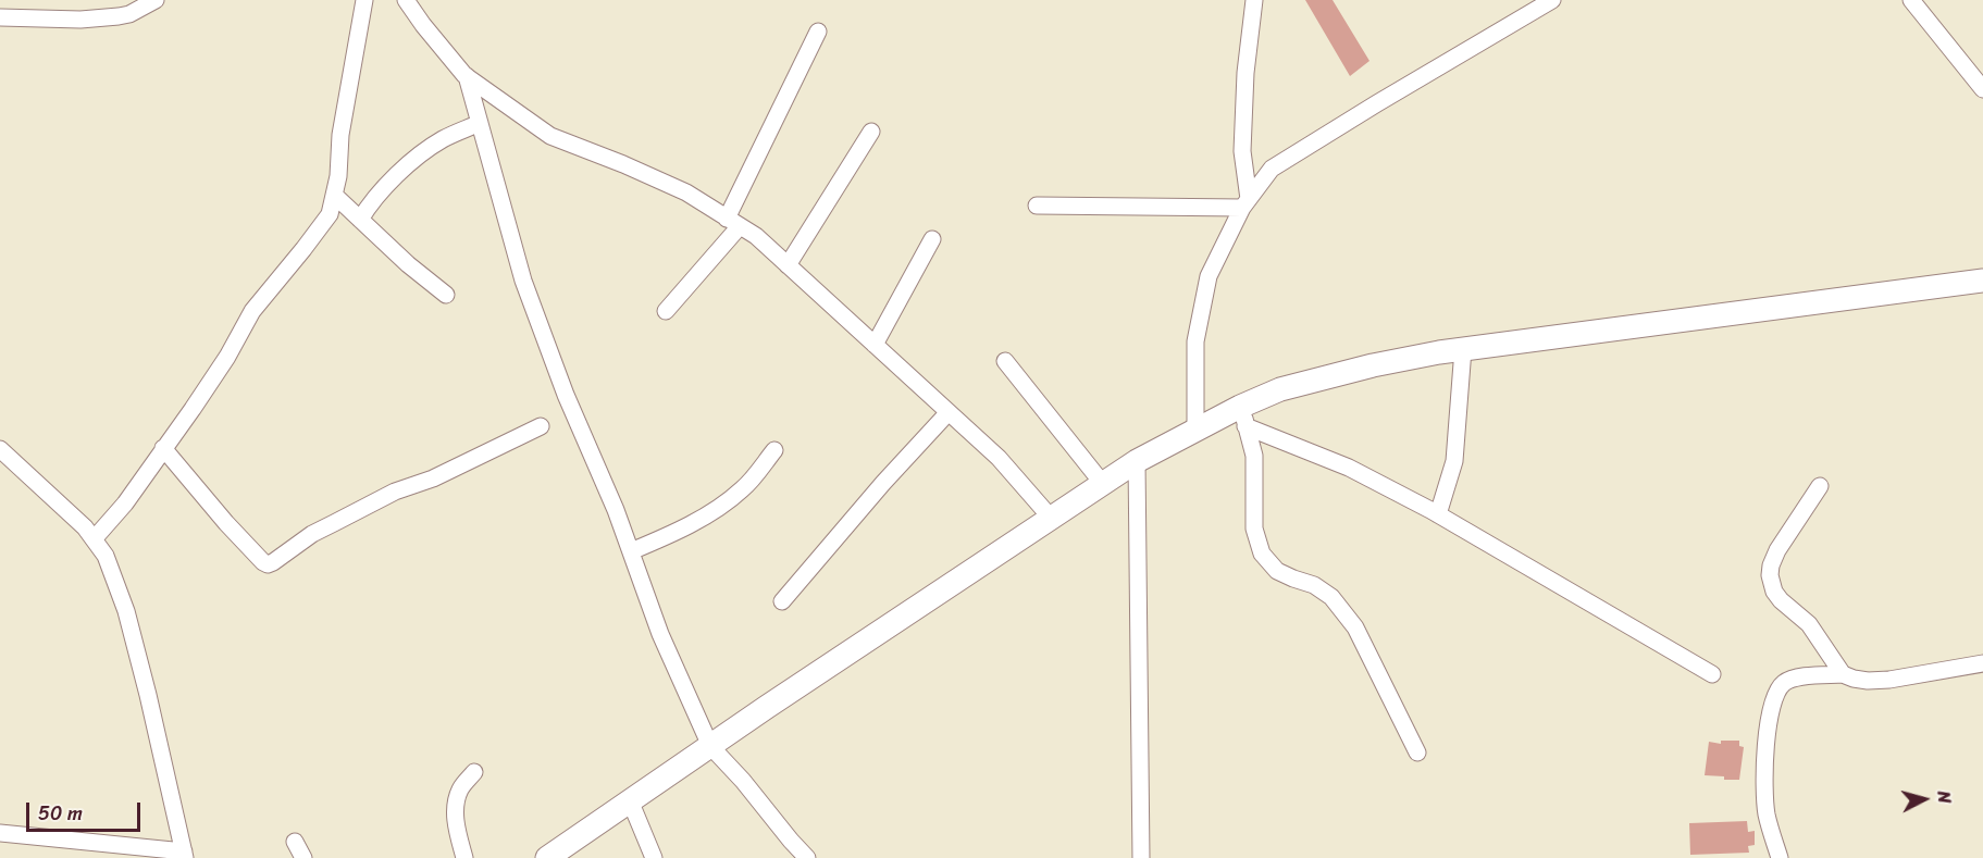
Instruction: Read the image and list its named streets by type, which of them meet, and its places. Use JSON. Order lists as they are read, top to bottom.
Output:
{
  "scale_bar": "50 m",
  "north": "right"
}
